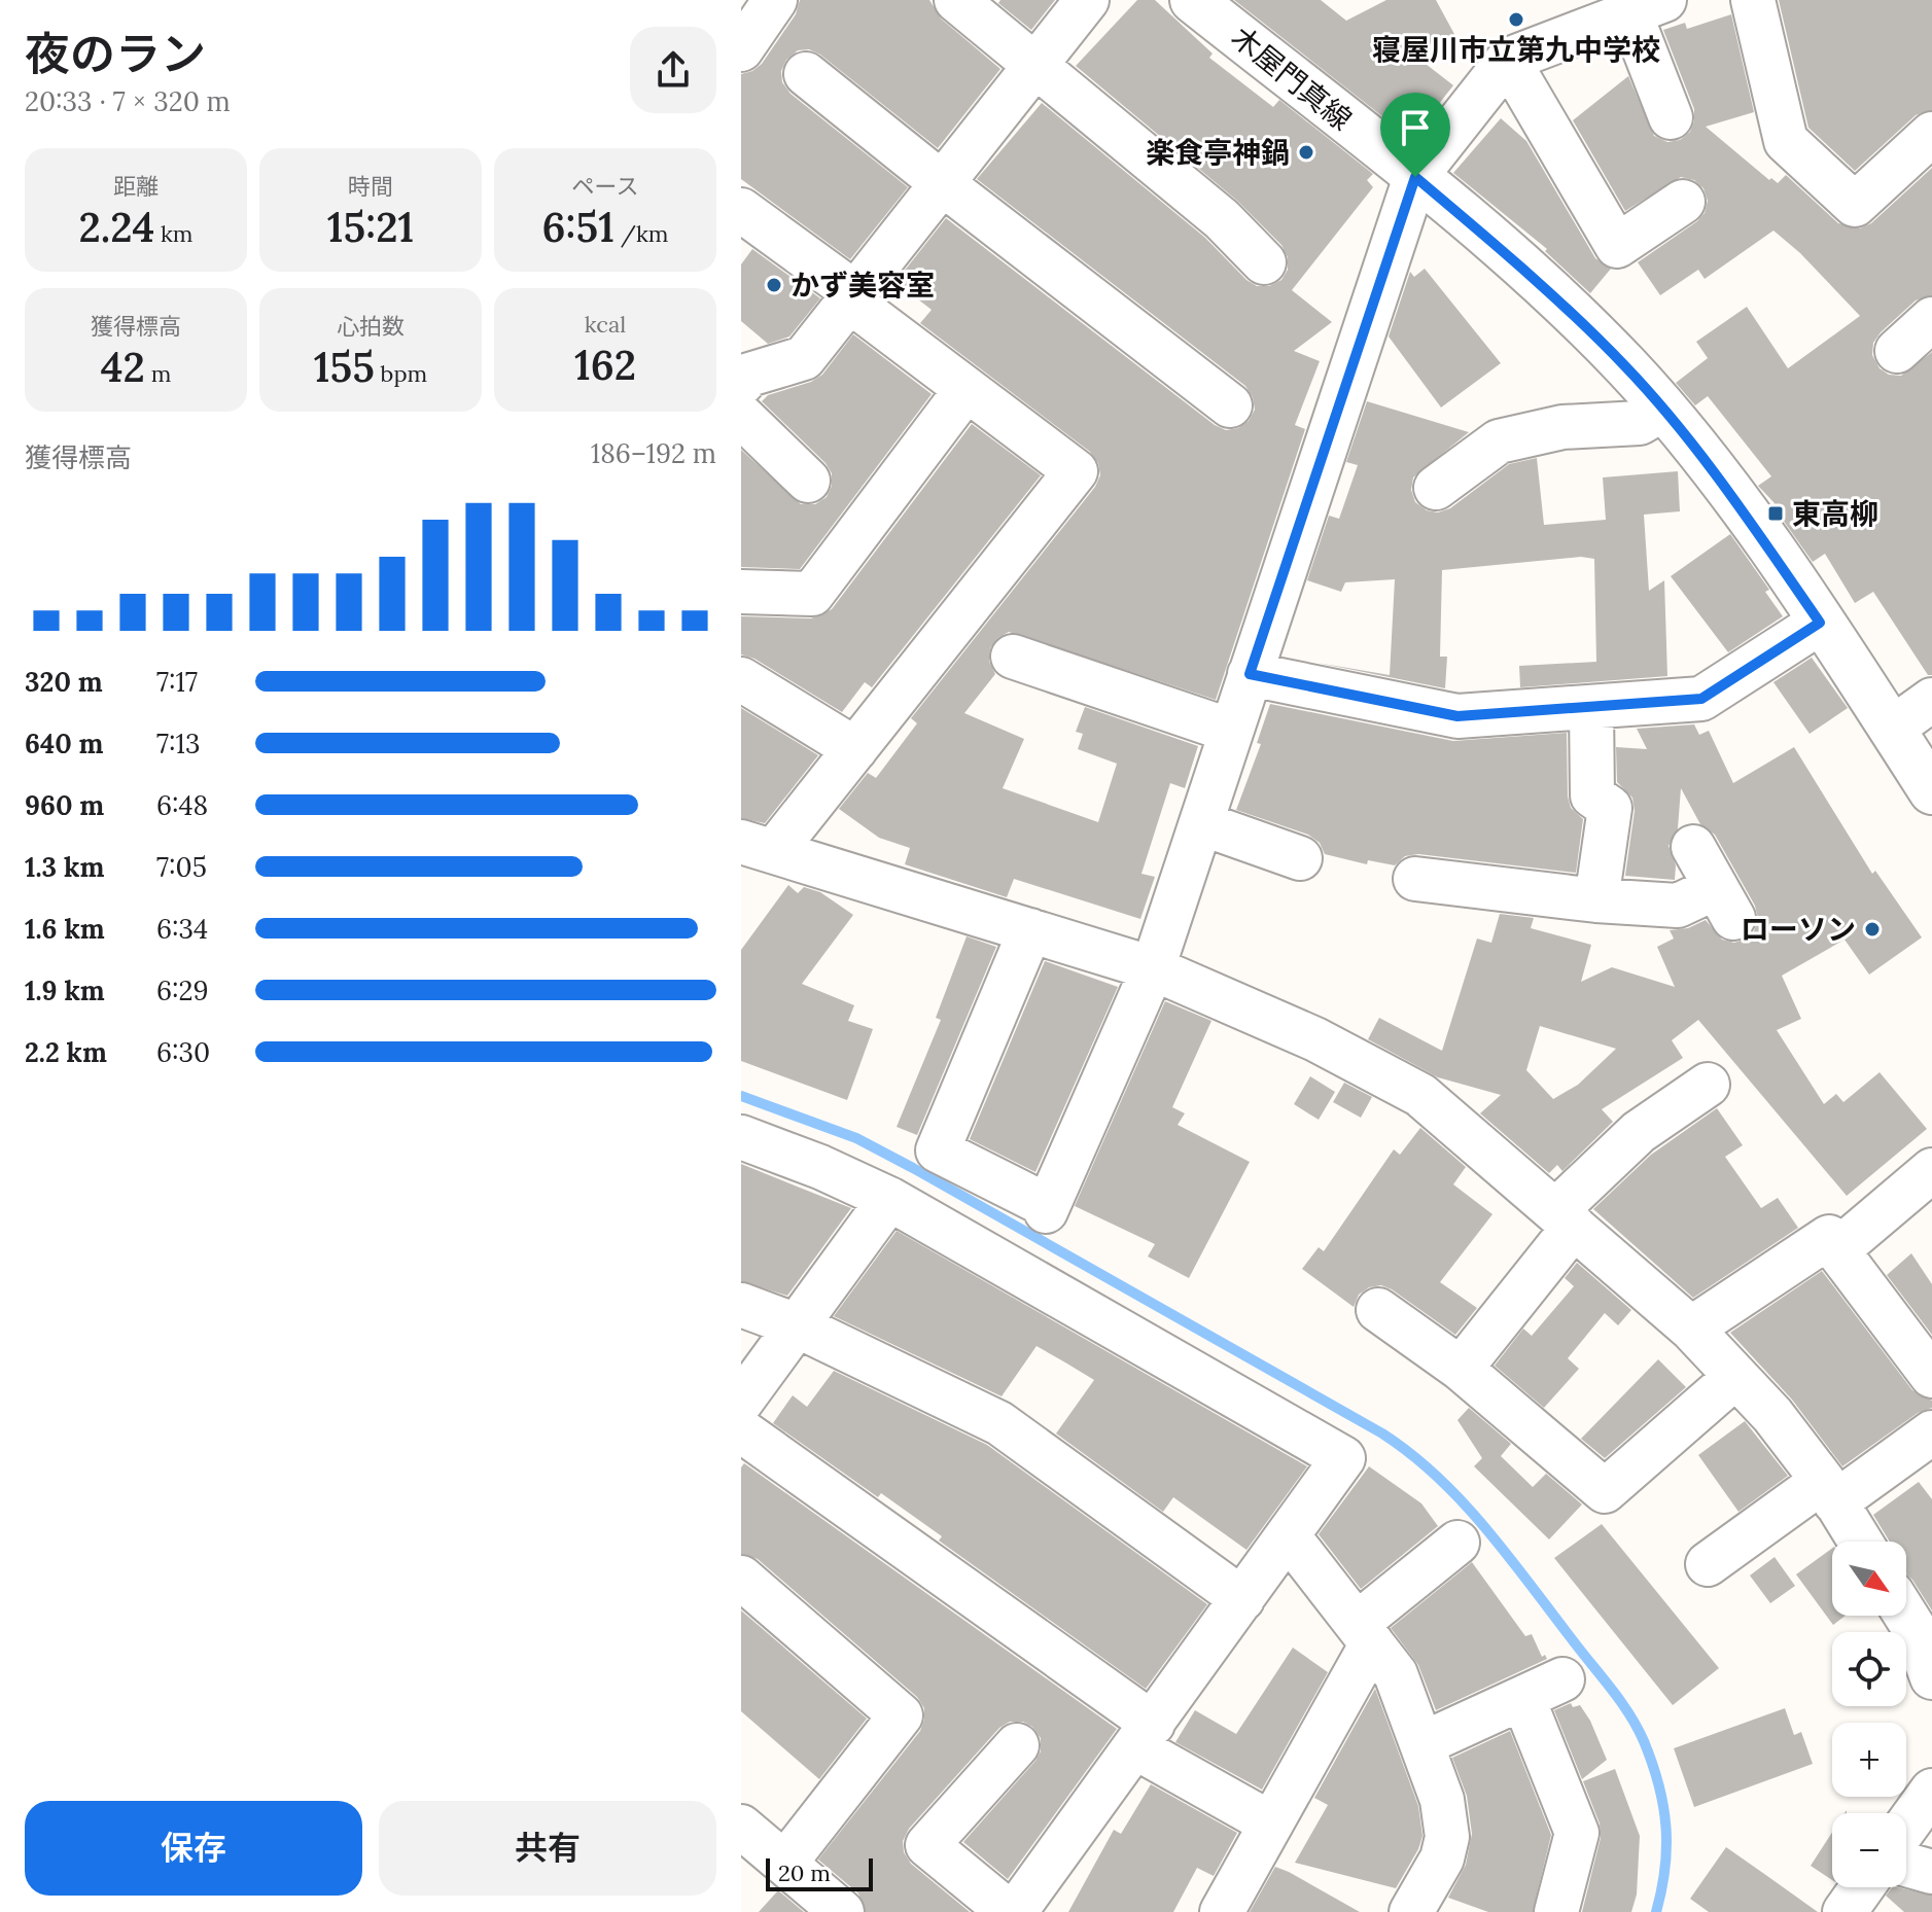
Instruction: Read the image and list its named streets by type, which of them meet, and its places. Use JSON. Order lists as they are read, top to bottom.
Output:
{
  "streets": {
    "main road": ["木屋門真線"]
  },
  "places": {
    "other": [
      "寝屋川市立第九中学校",
      "楽食亭神鍋",
      "かず美容室",
      "ローソン"
    ],
    "transit": ["東高柳"]
  },
  "scale_bar": "20 m",
  "north": "bottom right",
  "page": {
    "heading": ["夜のラン", "20:33 · 7 × 320 m"],
    "stats": [
      ["距離", "2.24 km"],
      ["時間", "15:21"],
      ["ペース", "6:51 /km"],
      ["獲得標高", "42 m"],
      ["心拍数", "155 bpm"],
      ["kcal", "162"]
    ],
    "chart": ["獲得標高", "186–192 m"],
    "list": [
      {
        "name": "320 m",
        "note": "7:17"
      },
      {
        "name": "640 m",
        "note": "7:13"
      },
      {
        "name": "960 m",
        "note": "6:48"
      },
      {
        "name": "1.3 km",
        "note": "7:05"
      },
      {
        "name": "1.6 km",
        "note": "6:34"
      },
      {
        "name": "1.9 km",
        "note": "6:29"
      },
      {
        "name": "2.2 km",
        "note": "6:30"
      }
    ],
    "map_buttons": ["+", "−"],
    "buttons": ["保存", "共有"],
    "scale": "20 m"
  }
}
